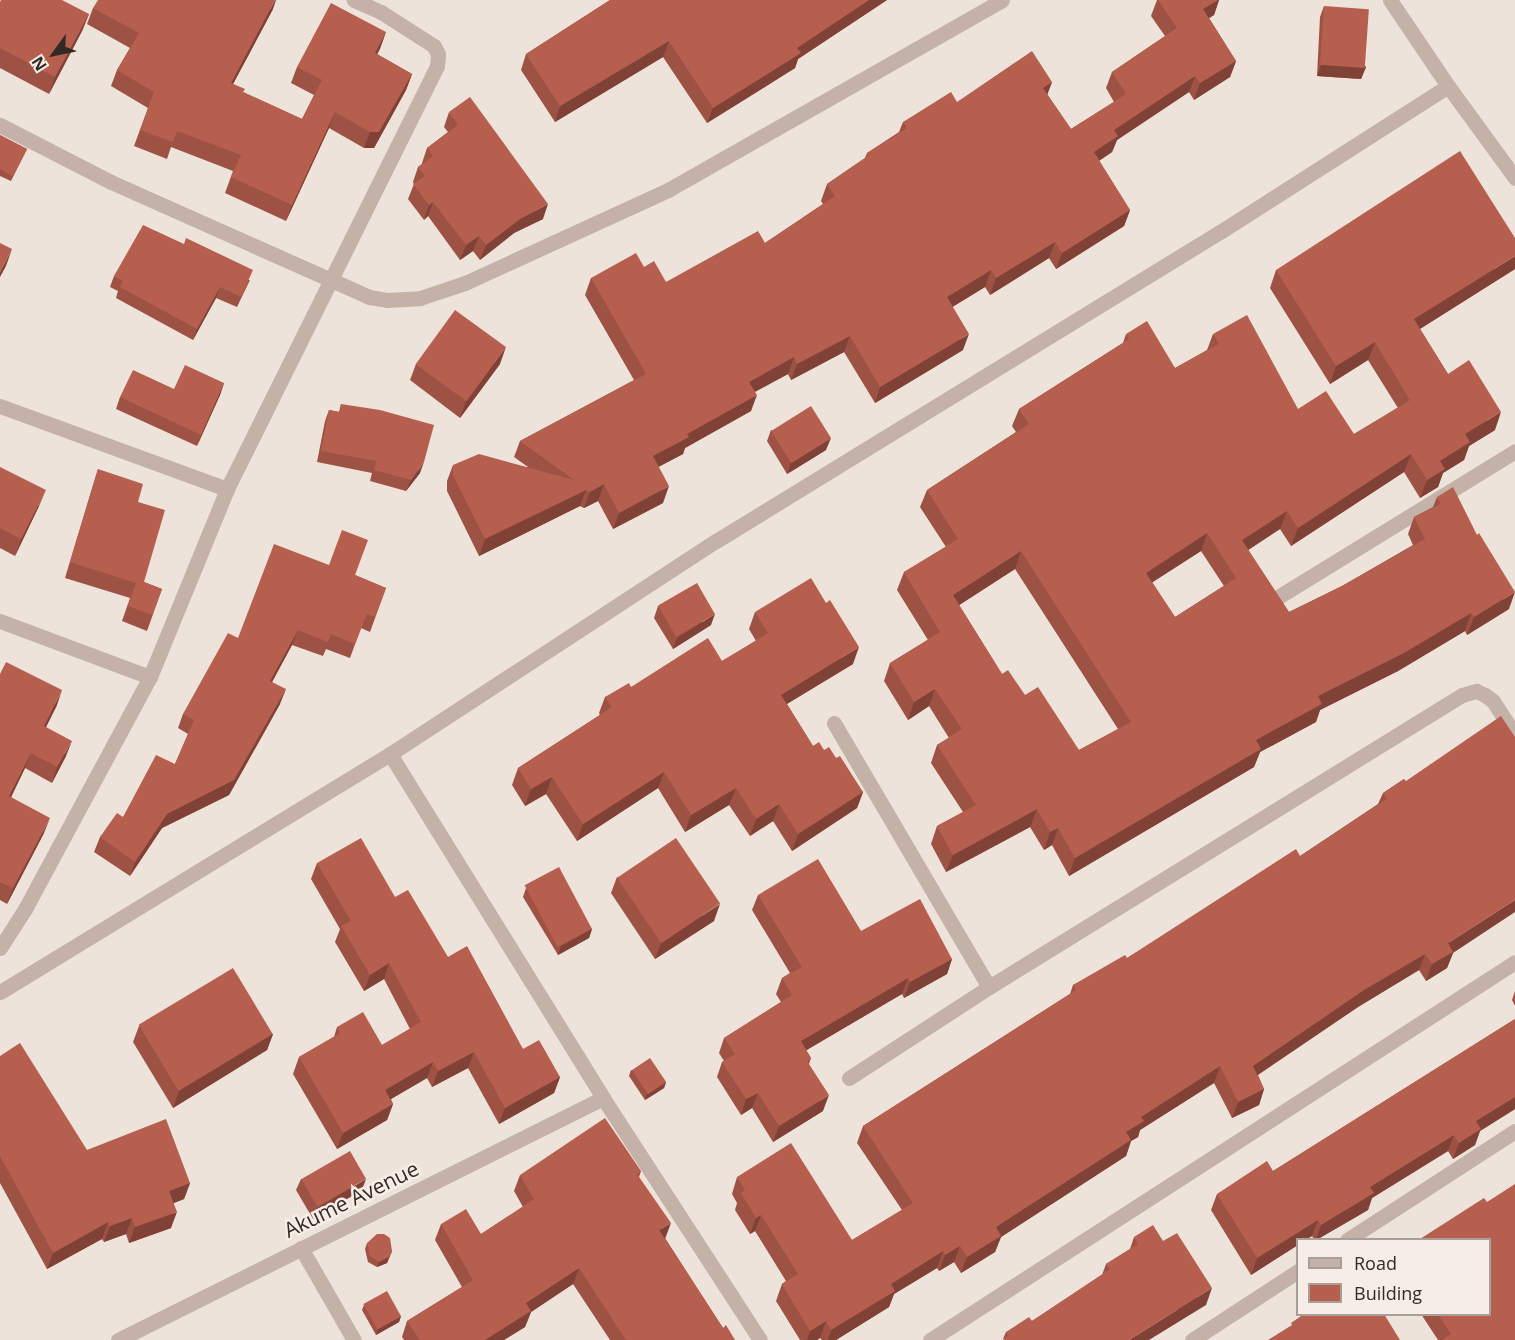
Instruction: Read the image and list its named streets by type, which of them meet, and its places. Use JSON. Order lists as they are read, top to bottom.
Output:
{
  "streets": {
    "street": ["Akume Avenue"]
  },
  "legend": ["Road", "Building"],
  "north": "bottom left"
}
